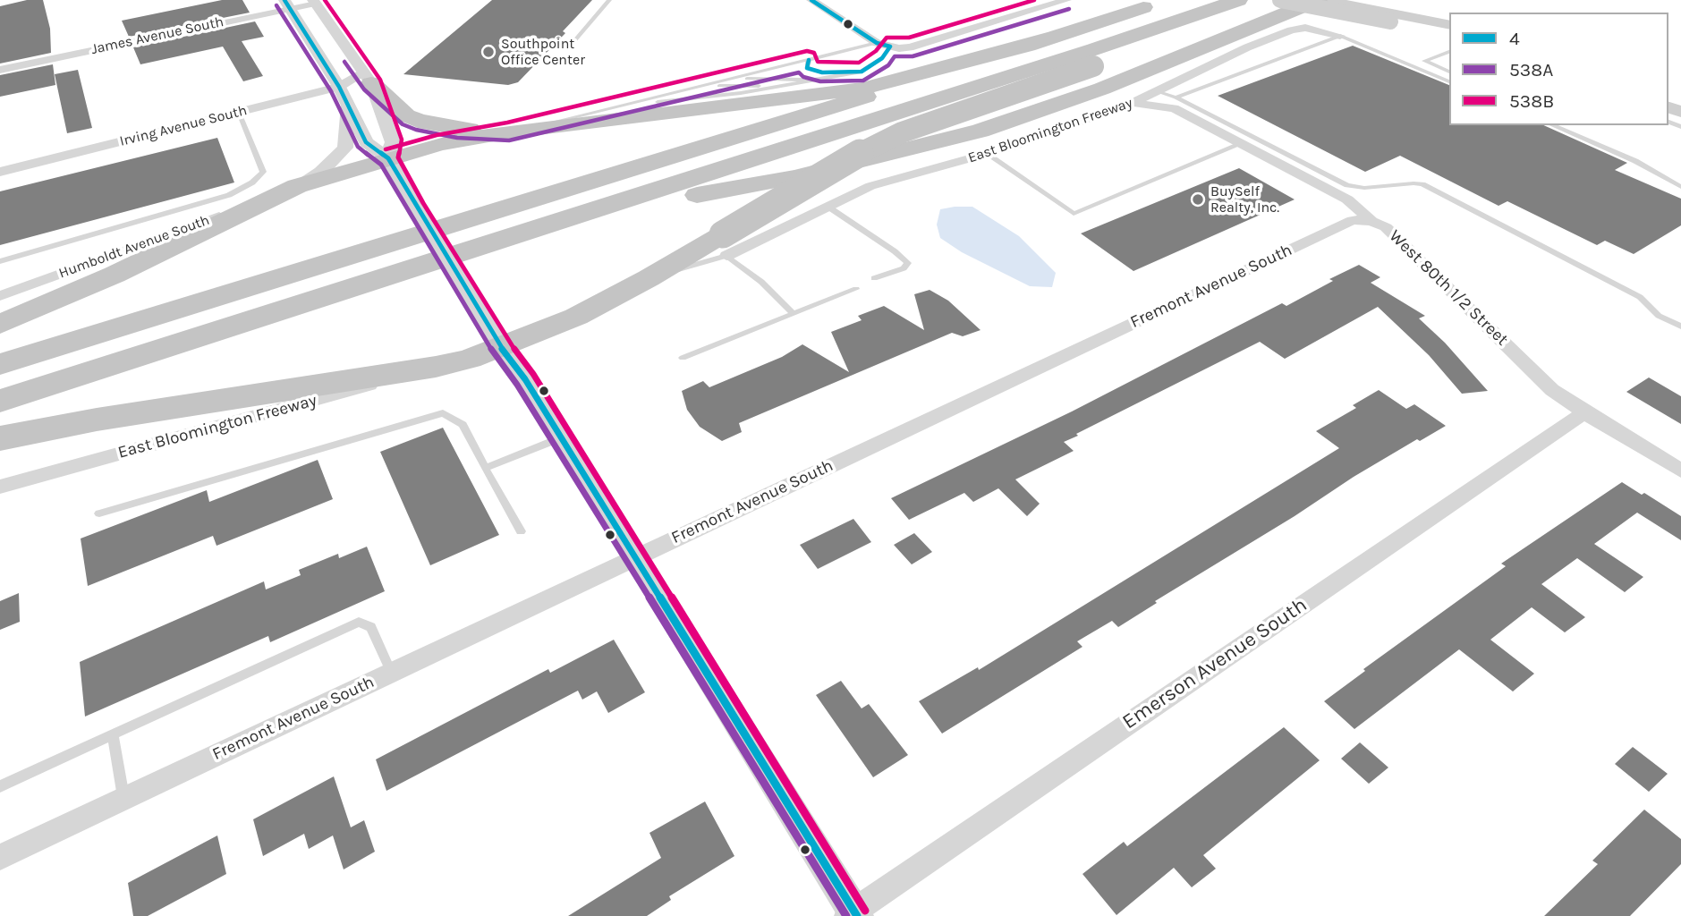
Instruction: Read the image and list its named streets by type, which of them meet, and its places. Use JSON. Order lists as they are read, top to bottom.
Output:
{
  "streets": {
    "street": [
      "James Avenue South",
      "Irving Avenue South",
      "East Bloomington Freeway",
      "Humboldt Avenue South",
      "Fremont Avenue South",
      "West 80th 1/2 Street",
      "Emerson Avenue South"
    ]
  },
  "crossings": [
    ["East Bloomington Freeway", "West 80th 1/2 Street"],
    ["Fremont Avenue South", "West 80th 1/2 Street"],
    ["West 80th 1/2 Street", "Emerson Avenue South"]
  ],
  "places": ["Southpoint Office Center", "BuySelf Realty, Inc."],
  "lines": ["transit line 4", "transit line 538B", "transit line 538A"],
  "legend": ["4", "538A", "538B"]
}
